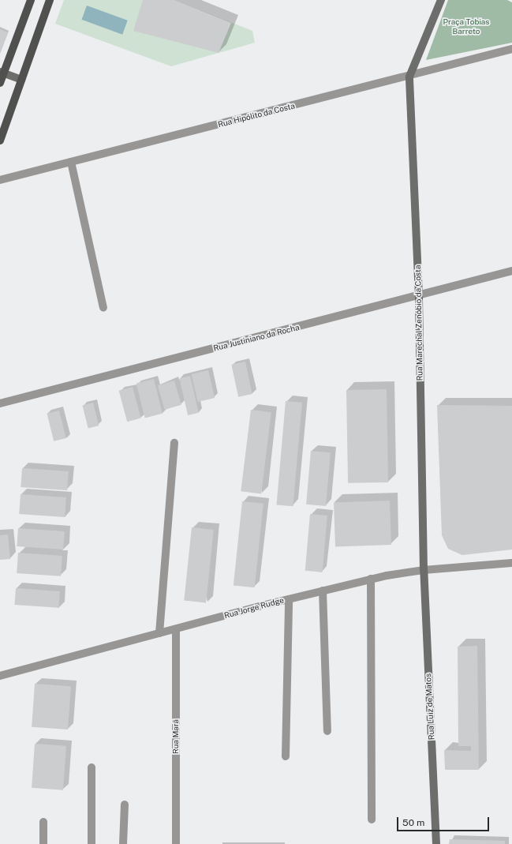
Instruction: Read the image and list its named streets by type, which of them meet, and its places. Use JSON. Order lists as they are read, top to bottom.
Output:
{
  "streets": {
    "street": [
      "Rua Hipólito da Costa",
      "Rua Marechal Zenóbio da Costa",
      "Rua Justiniano da Rocha",
      "Rua Jorge Rudge",
      "Rua Luiz de Matos",
      "Rua Marã"
    ]
  },
  "crossings": [
    ["Rua Hipólito da Costa", "Rua Marechal Zenóbio da Costa"],
    ["Rua Marechal Zenóbio da Costa", "Rua Justiniano da Rocha"],
    ["Rua Marechal Zenóbio da Costa", "Rua Jorge Rudge"],
    ["Rua Marechal Zenóbio da Costa", "Rua Luiz de Matos"],
    ["Rua Jorge Rudge", "Rua Luiz de Matos"],
    ["Rua Jorge Rudge", "Rua Marã"]
  ],
  "parks": ["Praça Tobias Barreto"],
  "scale_bar": "50 m"
}
